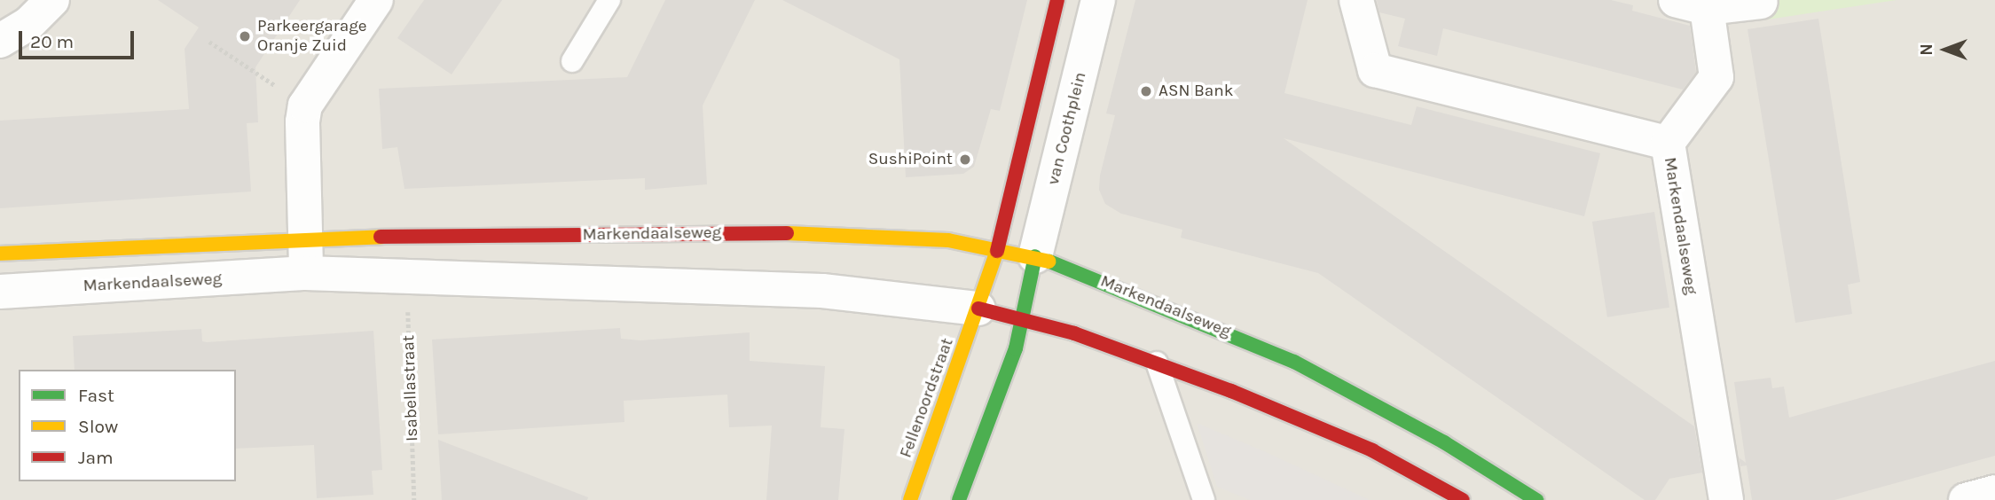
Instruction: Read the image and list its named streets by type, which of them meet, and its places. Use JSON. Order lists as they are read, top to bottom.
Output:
{
  "streets": {
    "main road": ["Markendaalseweg", "Fellenoordstraat"],
    "street": ["van Coothplein"],
    "path": ["Isabellastraat"]
  },
  "crossings": [
    ["van Coothplein", "Markendaalseweg"],
    ["Markendaalseweg", "Isabellastraat"],
    ["Markendaalseweg", "Fellenoordstraat"]
  ],
  "places": ["Parkeergarage Oranje Zuid", "ASN Bank", "SushiPoint"],
  "legend": ["Fast", "Slow", "Jam"],
  "scale_bar": "20 m",
  "north": "left"
}
